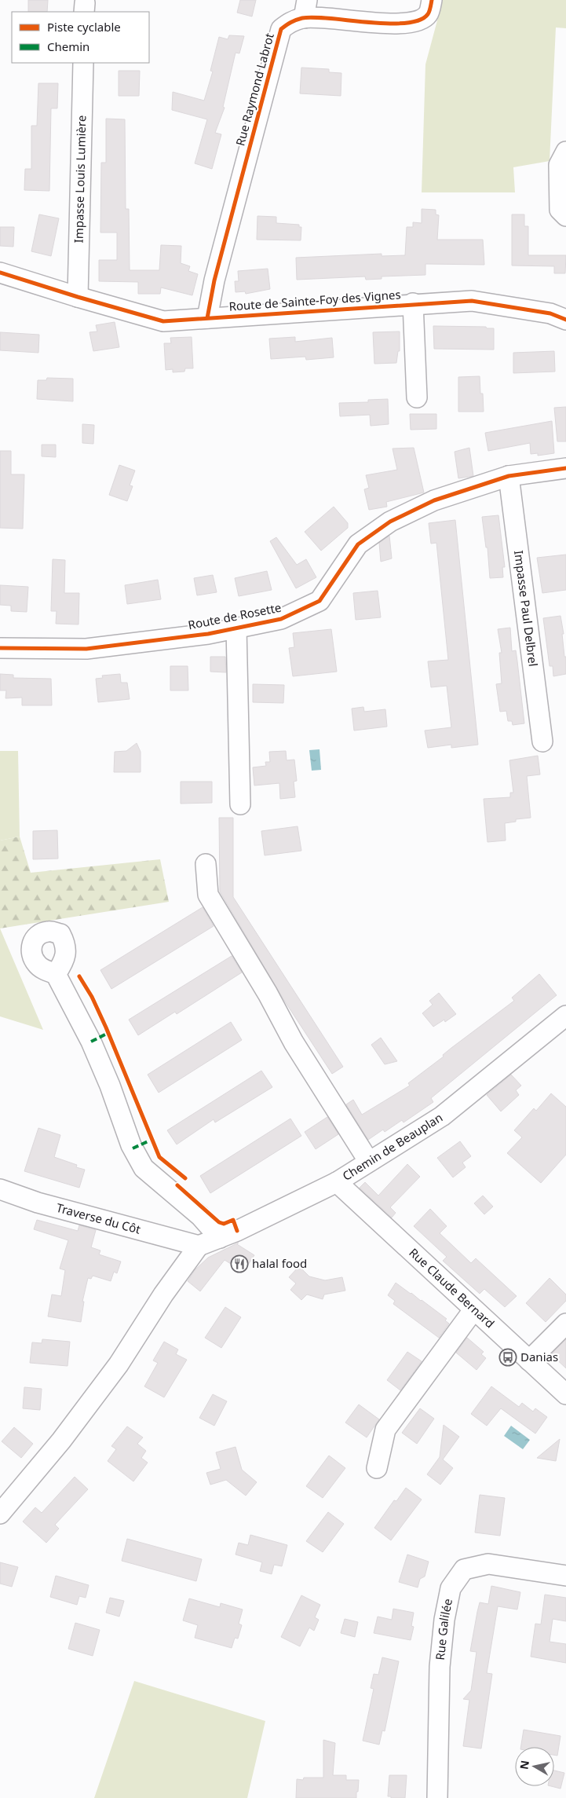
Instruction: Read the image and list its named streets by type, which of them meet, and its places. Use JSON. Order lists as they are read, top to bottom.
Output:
{
  "streets": {
    "street": [
      "Rue Raymond Labrot",
      "Impasse Louis Lumière",
      "Route de Sainte-Foy des Vignes",
      "Impasse Paul Delbrel",
      "Route de Rosette",
      "Chemin de Beauplan",
      "Traverse du Côt",
      "Rue Claude Bernard",
      "Rue Galilée"
    ]
  },
  "crossings": [
    ["Rue Raymond Labrot", "Route de Sainte-Foy des Vignes"],
    ["Impasse Louis Lumière", "Route de Sainte-Foy des Vignes"],
    ["Impasse Paul Delbrel", "Route de Rosette"],
    ["Chemin de Beauplan", "Traverse du Côt"],
    ["Chemin de Beauplan", "Rue Claude Bernard"]
  ],
  "places": {
    "restaurant": ["halal food"],
    "bus stop": ["Danias"]
  },
  "legend": ["Piste cyclable", "Chemin"],
  "north": "left"
}
